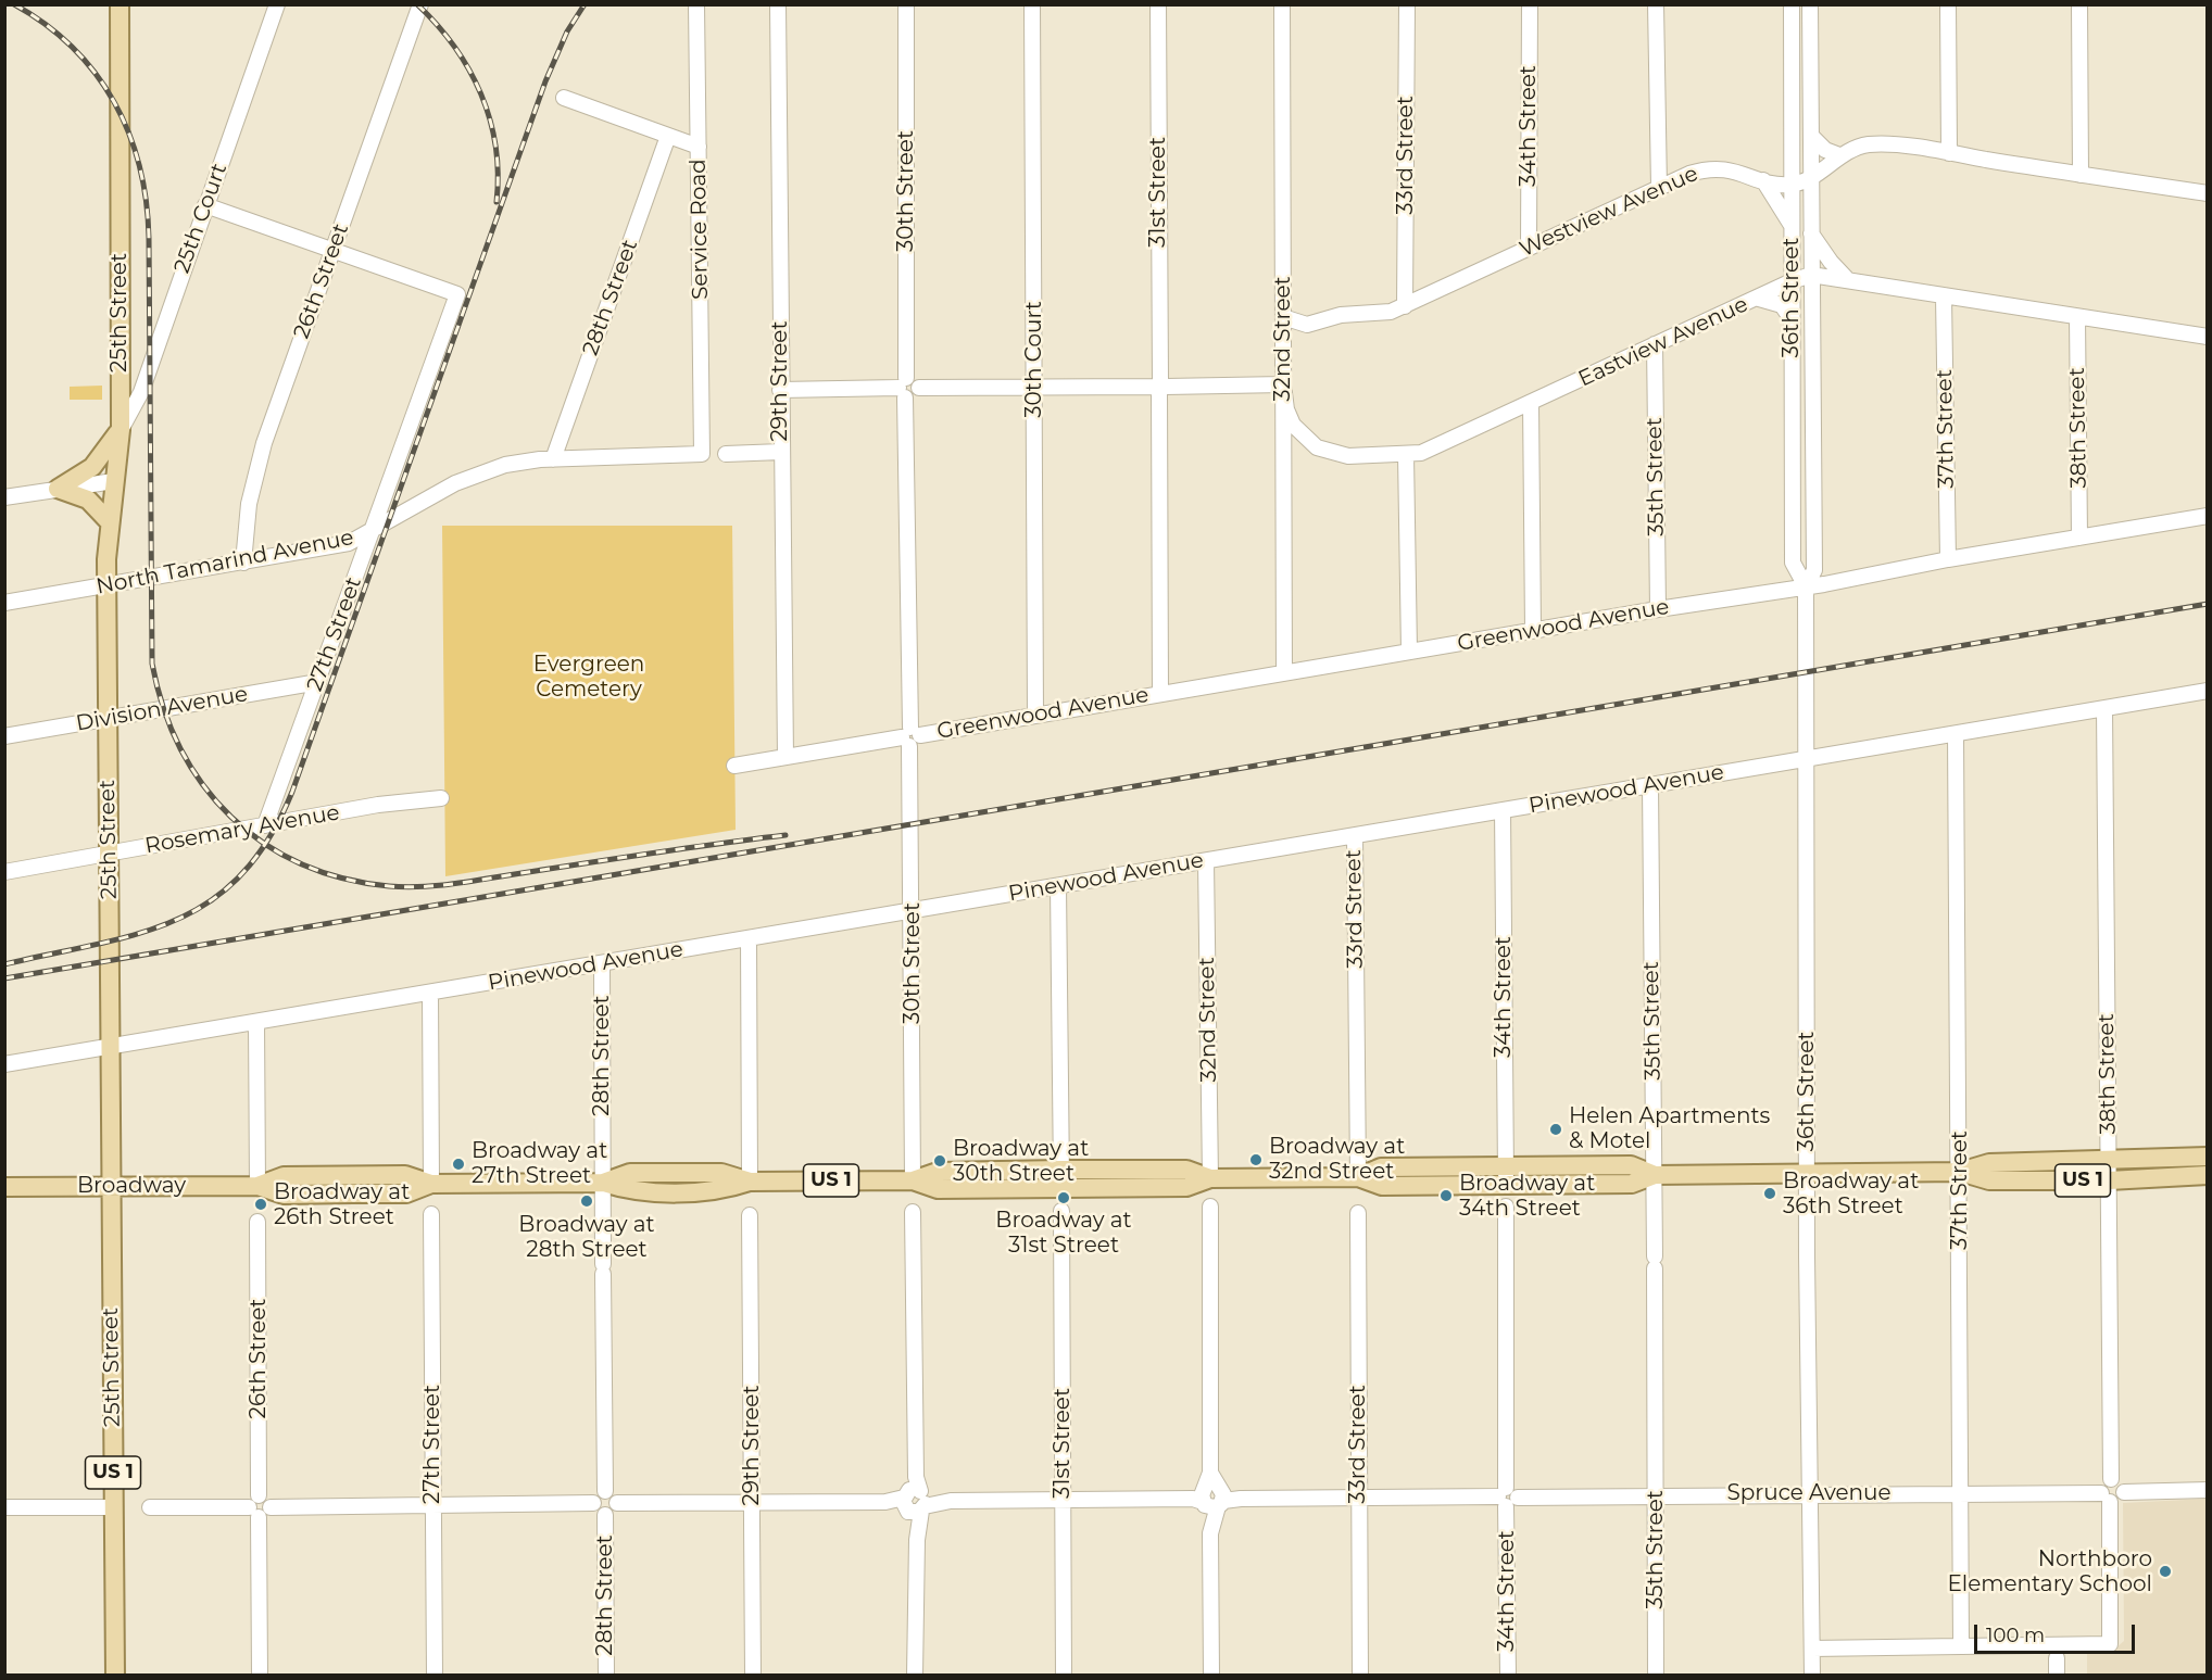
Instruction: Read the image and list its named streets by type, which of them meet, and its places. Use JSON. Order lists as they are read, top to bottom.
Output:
{
  "streets": {
    "main road": ["25th Street", "US 1", "Broadway"],
    "street": [
      "34th Street",
      "33rd Street",
      "30th Street",
      "31st Street",
      "Westview Avenue",
      "25th Court",
      "Service Road",
      "26th Street",
      "28th Street",
      "36th Street",
      "32nd Street",
      "Eastview Avenue",
      "30th Court",
      "29th Street",
      "38th Street",
      "37th Street",
      "35th Street",
      "North Tamarind Avenue",
      "Greenwood Avenue",
      "27th Street",
      "Division Avenue",
      "Pinewood Avenue",
      "Rosemary Avenue",
      "Spruce Avenue"
    ]
  },
  "crossings": [
    ["34th Street", "Westview Avenue"],
    ["34th Street", "Pinewood Avenue"],
    ["34th Street", "Broadway"],
    ["34th Street", "Spruce Avenue"],
    ["33rd Street", "Westview Avenue"],
    ["33rd Street", "Pinewood Avenue"],
    ["33rd Street", "Broadway"],
    ["33rd Street", "Spruce Avenue"],
    ["30th Street", "Greenwood Avenue"],
    ["30th Street", "Pinewood Avenue"],
    ["30th Street", "Broadway"],
    ["31st Street", "Greenwood Avenue"],
    ["31st Street", "Spruce Avenue"],
    ["Westview Avenue", "36th Street"],
    ["Westview Avenue", "32nd Street"],
    ["25th Court", "25th Street"],
    ["Service Road", "North Tamarind Avenue"],
    ["26th Street", "North Tamarind Avenue"],
    ["26th Street", "27th Street"],
    ["28th Street", "North Tamarind Avenue"],
    ["28th Street", "Pinewood Avenue"],
    ["28th Street", "Broadway"],
    ["36th Street", "Eastview Avenue"],
    ["36th Street", "Greenwood Avenue"],
    ["36th Street", "Pinewood Avenue"],
    ["36th Street", "Broadway"],
    ["36th Street", "Spruce Avenue"],
    ["25th Street", "North Tamarind Avenue"],
    ["25th Street", "Division Avenue"],
    ["25th Street", "Pinewood Avenue"],
    ["25th Street", "Rosemary Avenue"],
    ["25th Street", "Broadway"],
    ["32nd Street", "Eastview Avenue"],
    ["32nd Street", "Greenwood Avenue"],
    ["32nd Street", "Pinewood Avenue"],
    ["32nd Street", "Broadway"],
    ["Eastview Avenue", "38th Street"],
    ["Eastview Avenue", "37th Street"],
    ["Eastview Avenue", "35th Street"],
    ["30th Court", "Greenwood Avenue"],
    ["29th Street", "Greenwood Avenue"],
    ["38th Street", "Greenwood Avenue"],
    ["38th Street", "Pinewood Avenue"],
    ["38th Street", "Broadway"],
    ["38th Street", "Spruce Avenue"],
    ["37th Street", "Greenwood Avenue"],
    ["37th Street", "Pinewood Avenue"],
    ["37th Street", "Broadway"],
    ["37th Street", "Spruce Avenue"],
    ["35th Street", "Greenwood Avenue"],
    ["35th Street", "Pinewood Avenue"],
    ["35th Street", "Broadway"],
    ["35th Street", "Spruce Avenue"],
    ["North Tamarind Avenue", "27th Street"],
    ["27th Street", "Division Avenue"],
    ["27th Street", "Rosemary Avenue"]
  ],
  "parks": ["Evergreen Cemetery"],
  "places": [
    "Helen Apartments & Motel",
    "Broadway at 32nd Street",
    "Broadway at 30th Street",
    "Broadway at 27th Street",
    "Broadway at 36th Street",
    "Broadway at 34th Street",
    "Broadway at 31st Street",
    "Broadway at 28th Street",
    "Broadway at 26th Street",
    "Northboro Elementary School"
  ],
  "scale_bar": "100 m"
}
